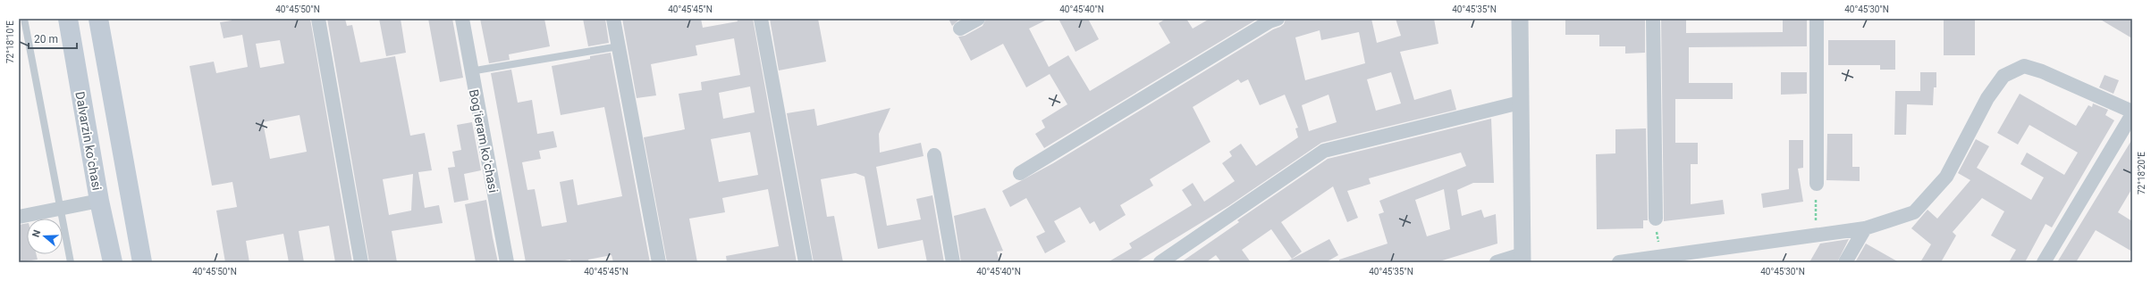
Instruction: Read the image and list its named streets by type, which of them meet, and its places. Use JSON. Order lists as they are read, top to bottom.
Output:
{
  "streets": {
    "main road": ["Dalvarzin koʻchasi"],
    "street": ["Bogʻieram koʻchasi"]
  },
  "scale_bar": "20 m",
  "north": "left",
  "coordinates": [
    "40°45'50\"N",
    "40°45'45\"N",
    "40°45'40\"N",
    "40°45'35\"N",
    "40°45'30\"N",
    "72°18'10\"E",
    "72°18'20\"E"
  ]
}
